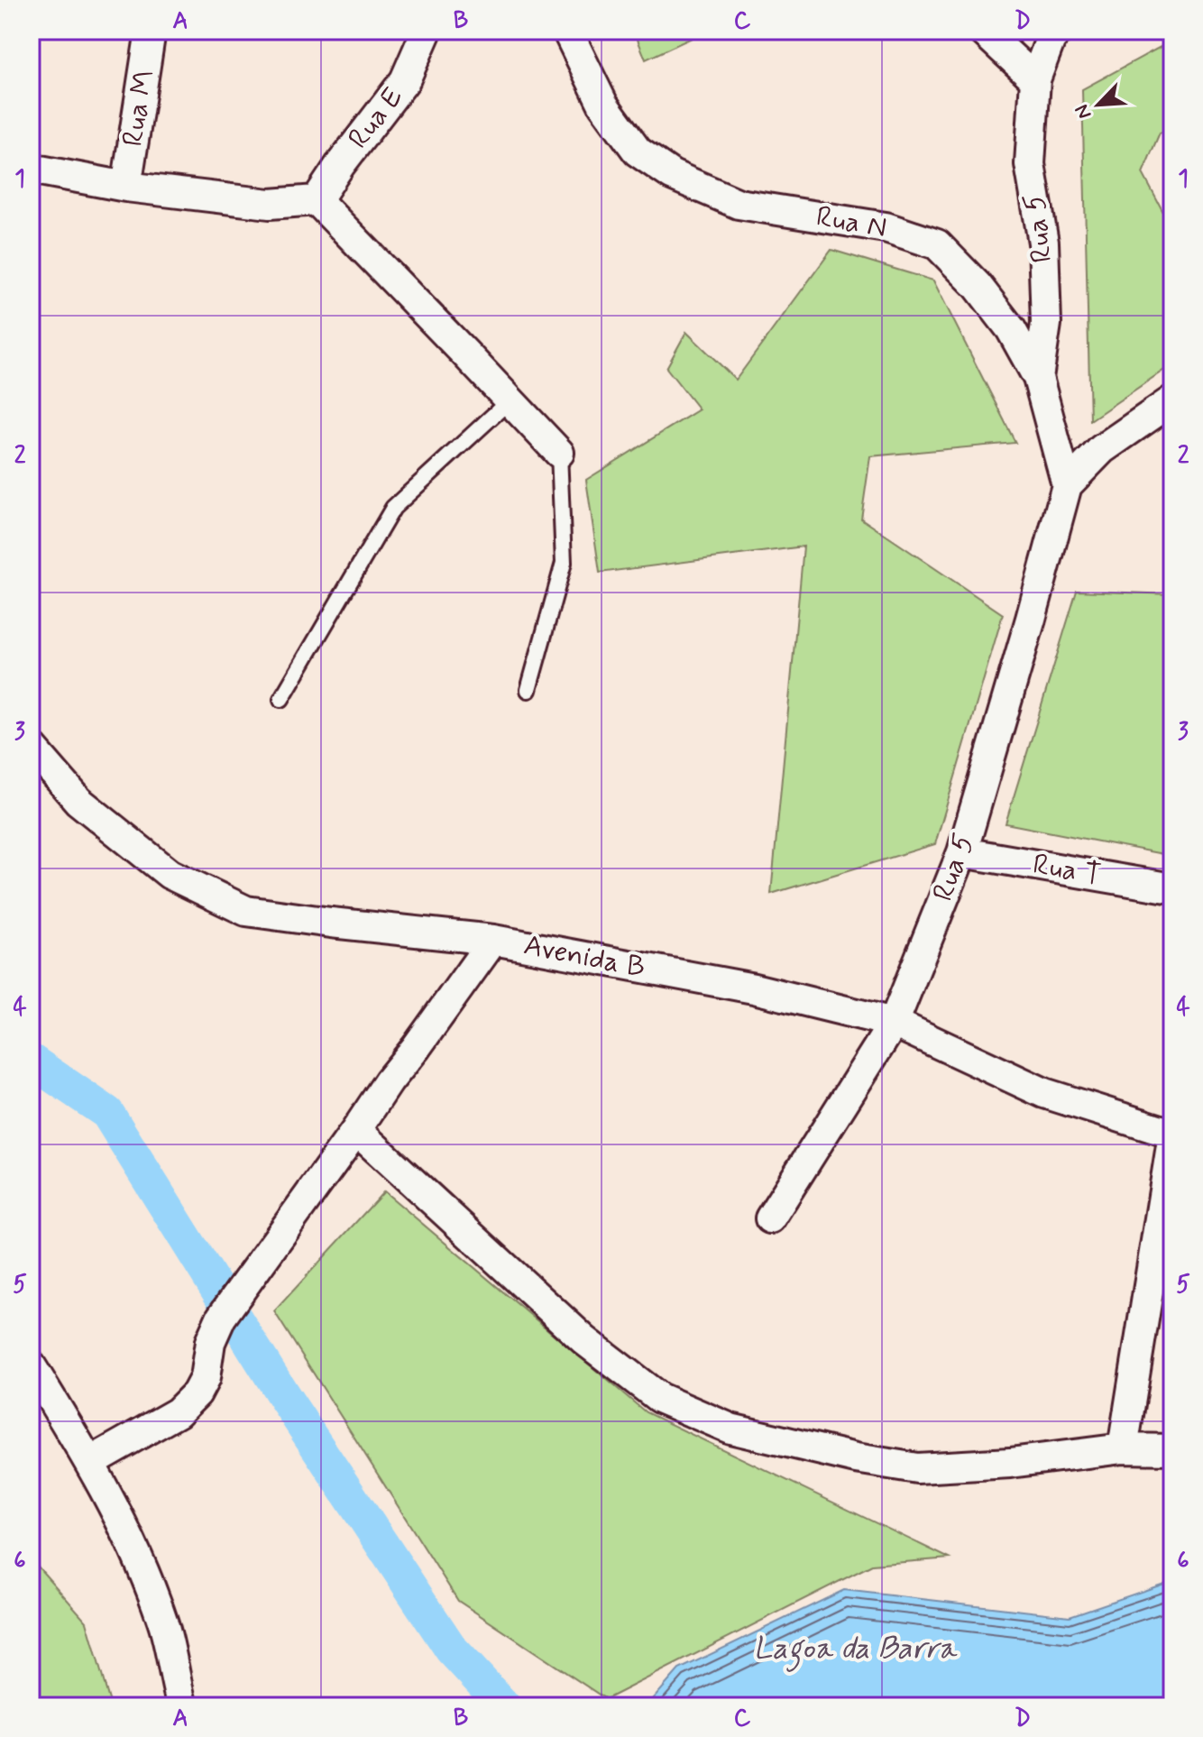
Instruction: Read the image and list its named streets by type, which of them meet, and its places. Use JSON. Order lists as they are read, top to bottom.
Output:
{
  "streets": {
    "street": [
      "Rua M",
      "Rua E",
      "Rua N",
      "Rua 5",
      "Rua T",
      "Avenida B"
    ]
  },
  "crossings": [
    ["Rua N", "Rua 5"],
    ["Rua 5", "Rua T"],
    ["Rua 5", "Avenida B"]
  ],
  "water": ["Lagoa da Barra"],
  "north": "bottom left",
  "grid": {
    "columns": [
      "A",
      "B",
      "C",
      "D"
    ],
    "rows": [
      "1",
      "2",
      "3",
      "4",
      "5",
      "6"
    ]
  }
}
